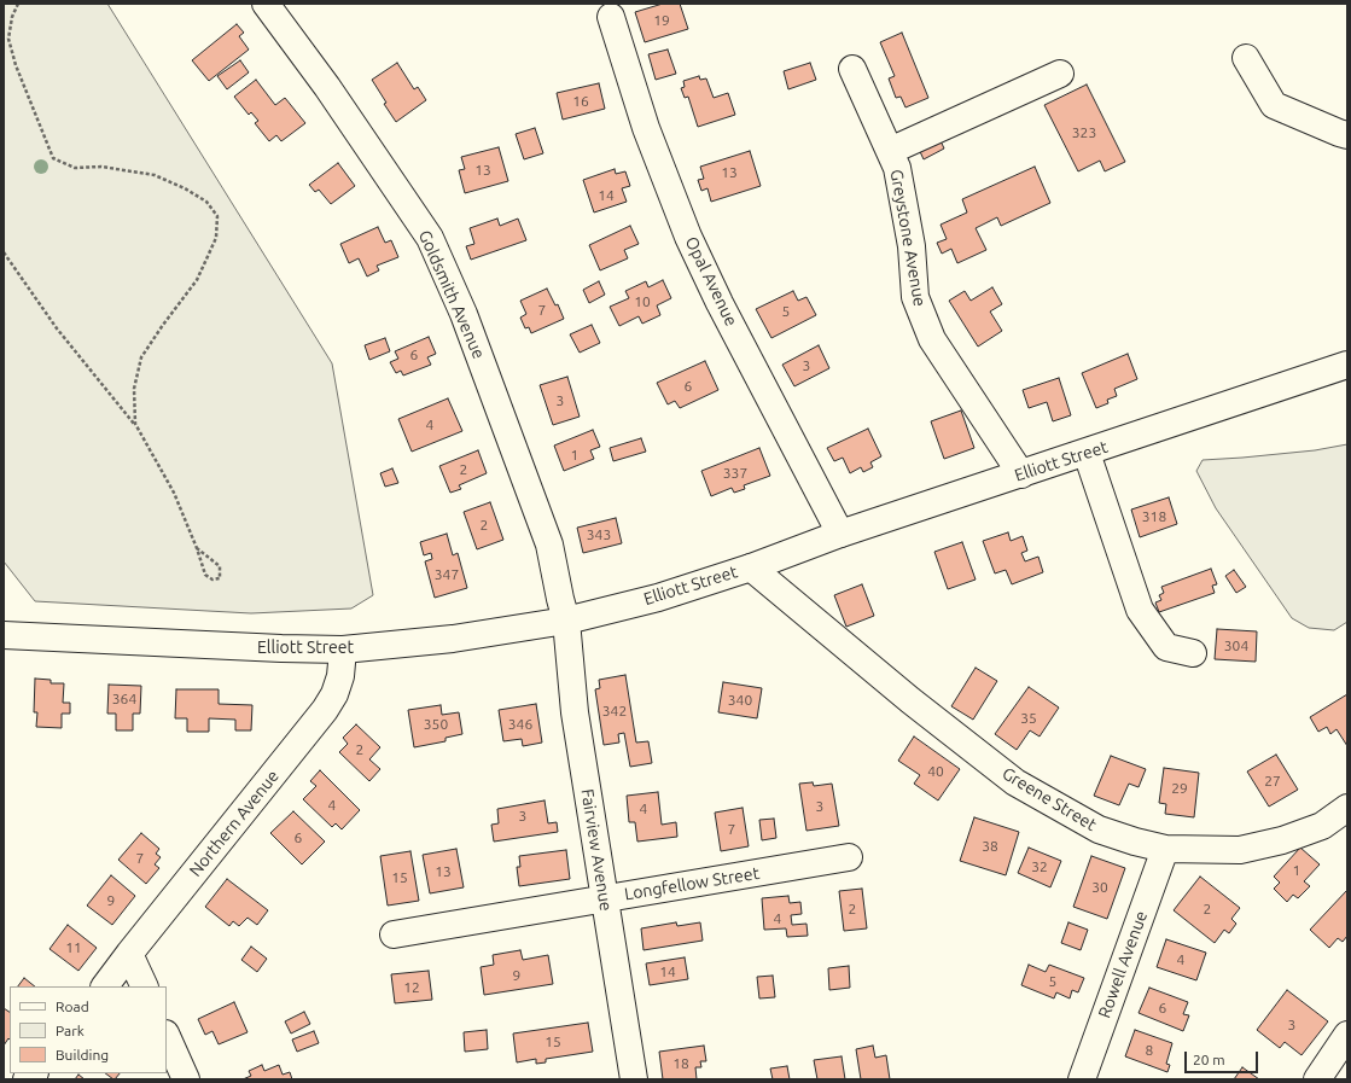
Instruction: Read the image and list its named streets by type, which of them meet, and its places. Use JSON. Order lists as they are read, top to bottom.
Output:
{
  "streets": {
    "street": [
      "Greystone Avenue",
      "Opal Avenue",
      "Goldsmith Avenue",
      "Elliott Street",
      "Greene Street",
      "Northern Avenue",
      "Fairview Avenue",
      "Longfellow Street",
      "Rowell Avenue"
    ]
  },
  "crossings": [
    ["Greystone Avenue", "Elliott Street"],
    ["Opal Avenue", "Elliott Street"],
    ["Goldsmith Avenue", "Elliott Street"],
    ["Goldsmith Avenue", "Fairview Avenue"],
    ["Elliott Street", "Greene Street"],
    ["Elliott Street", "Northern Avenue"],
    ["Elliott Street", "Fairview Avenue"],
    ["Greene Street", "Rowell Avenue"],
    ["Fairview Avenue", "Longfellow Street"]
  ],
  "house_numbers": [
    "19",
    "16",
    "323",
    "13",
    "13",
    "14",
    "10",
    "7",
    "5",
    "6",
    "3",
    "6",
    "3",
    "4",
    "1",
    "2",
    "337",
    "318",
    "2",
    "343",
    "347",
    "304",
    "364",
    "340",
    "342",
    "35",
    "350",
    "346",
    "2",
    "40",
    "27",
    "29",
    "4",
    "3",
    "4",
    "3",
    "7",
    "6",
    "38",
    "7",
    "32",
    "1",
    "13",
    "15",
    "30",
    "9",
    "2",
    "2",
    "4",
    "11",
    "4",
    "14",
    "9",
    "5",
    "12",
    "6",
    "3",
    "15",
    "8",
    "18"
  ],
  "legend": ["Road", "Park", "Building"],
  "scale_bar": "20 m"
}
